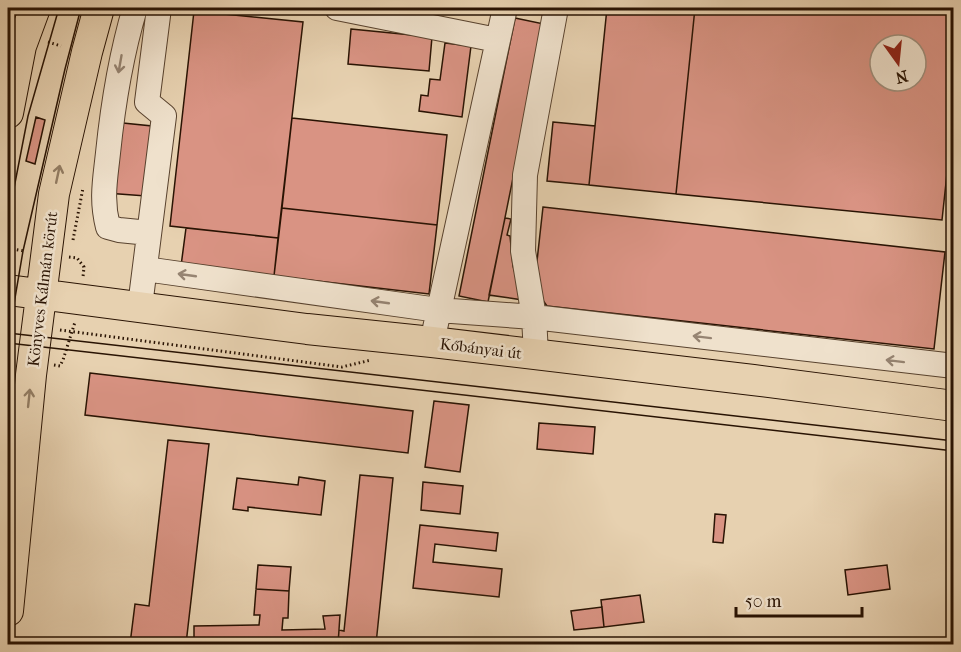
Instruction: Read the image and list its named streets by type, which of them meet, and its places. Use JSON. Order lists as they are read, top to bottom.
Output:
{
  "streets": {
    "main road": ["Könyves Kálmán körút", "Kőbányai út"]
  },
  "crossings": [
    ["Könyves Kálmán körút", "Kőbányai út"]
  ],
  "one_way": ["Könyves Kálmán körút"],
  "scale_bar": "50 m",
  "north": "bottom"
}
